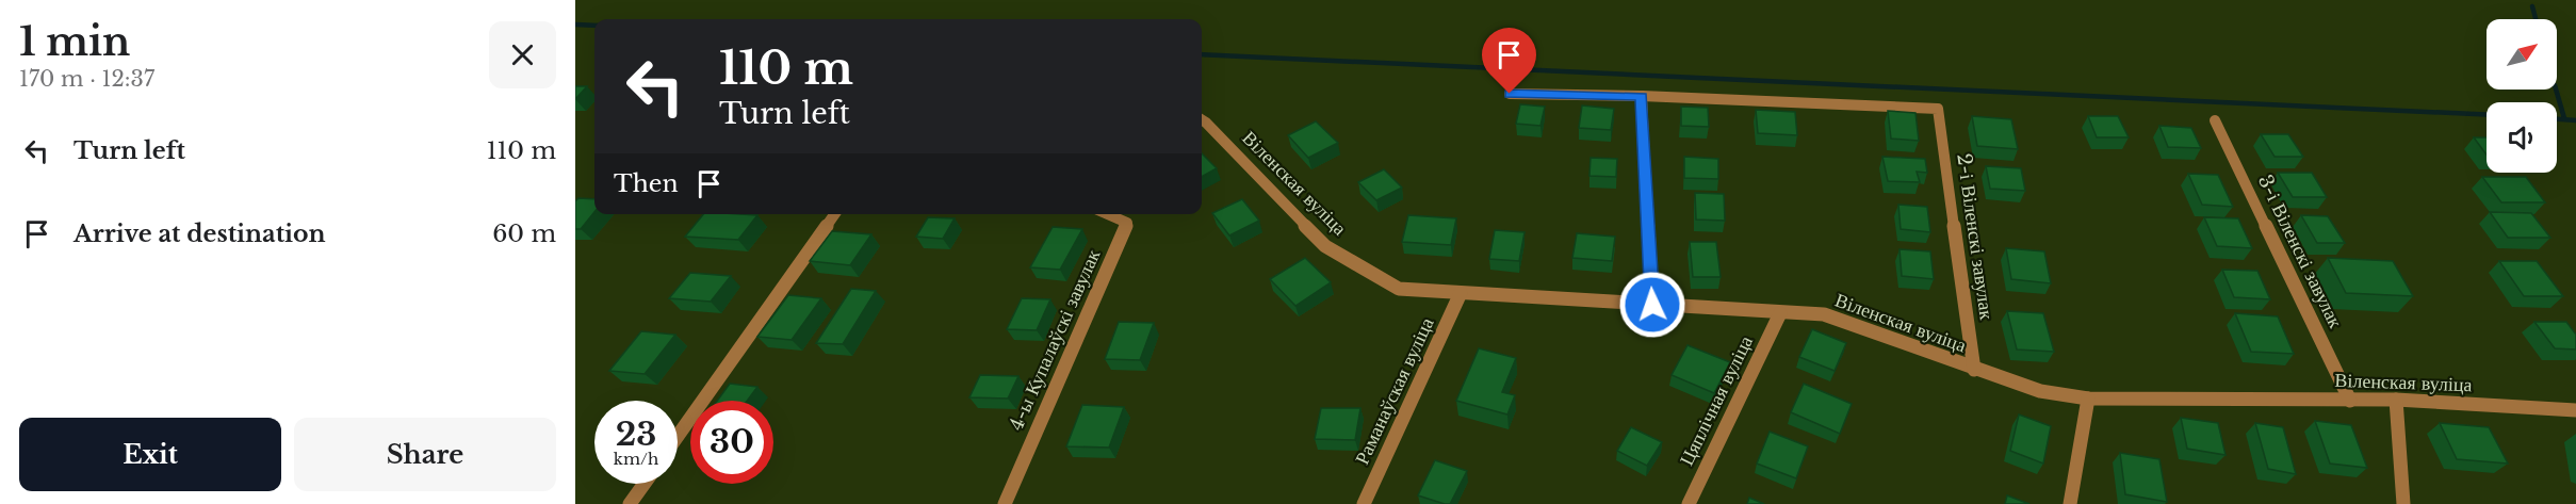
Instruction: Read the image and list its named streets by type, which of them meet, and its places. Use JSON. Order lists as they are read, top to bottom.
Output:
{
  "streets": {
    "street": [
      "Віленская вуліца",
      "2-і Віленскі завулак",
      "3-і Віленскі завулак",
      "4-ы Купалаўскі завулак",
      "Раманаўская вуліца",
      "Цяплічная вуліца"
    ]
  },
  "crossings": [
    ["Віленская вуліца", "2-і Віленскі завулак"],
    ["Віленская вуліца", "3-і Віленскі завулак"],
    ["Віленская вуліца", "Раманаўская вуліца"],
    ["Віленская вуліца", "Цяплічная вуліца"]
  ],
  "north": "top right",
  "page": {
    "heading": ["1 min", "170 m · 12:37"],
    "turn": ["110 m", "Turn left"],
    "list": [
      {
        "name": "Turn left",
        "value": "110 m"
      },
      {
        "name": "Arrive at destination",
        "value": "60 m"
      }
    ],
    "then": "Then",
    "speed": "23 km/h",
    "limit": "30",
    "buttons": ["Exit", "Share"]
  }
}
